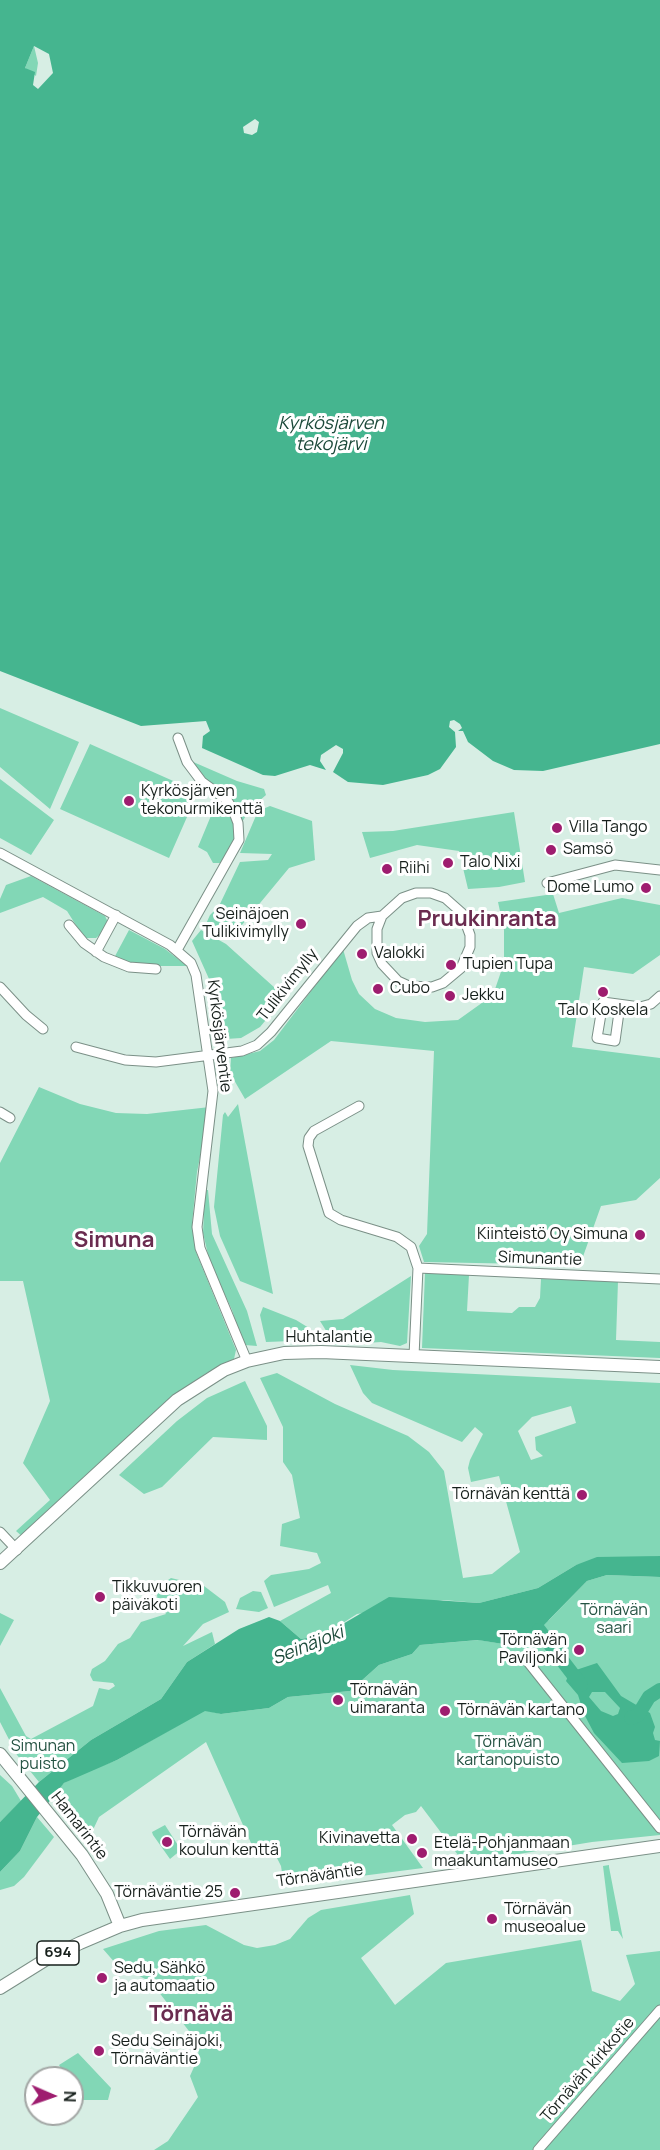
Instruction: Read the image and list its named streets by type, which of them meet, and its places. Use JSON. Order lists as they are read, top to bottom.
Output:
{
  "streets": {
    "main road": [
      "Huhtalantie",
      "Hamarintie",
      "Törnäväntie",
      "694"
    ],
    "street": [
      "Tulikivimylly",
      "Kyrkösjärventie",
      "Simunantie",
      "Törnävän kirkkotie"
    ]
  },
  "crossings": [
    ["Tulikivimylly", "Kyrkösjärventie"],
    ["Kyrkösjärventie", "Huhtalantie"],
    ["Hamarintie", "Törnäväntie"]
  ],
  "districts": ["Pruukinranta", "Simuna", "Törnävä"],
  "water": ["Kyrkösjärven tekojärvi", "Seinäjoki"],
  "parks": ["Törnävän saari", "Törnävän kartanopuisto", "Simunan puisto"],
  "places": [
    "Kyrkösjärven tekonurmikenttä",
    "Villa Tango",
    "Samsö",
    "Talo Nixi",
    "Riihi",
    "Dome Lumo",
    "Seinäjoen Tulikivimylly",
    "Valokki",
    "Tupien Tupa",
    "Cubo",
    "Talo Koskela",
    "Jekku",
    "Kiinteistö Oy Simuna",
    "Törnävän kenttä",
    "Tikkuvuoren päiväkoti",
    "Törnävän Paviljonki",
    "Törnävän uimaranta",
    "Törnävän kartano",
    "Kivinavetta",
    "Törnävän koulun kenttä",
    "Etelä-Pohjanmaan maakuntamuseo",
    "Törnäväntie 25",
    "Törnävän museoalue",
    "Sedu, Sähkö ja automaatio",
    "Sedu Seinäjoki, Törnäväntie"
  ],
  "north": "right"
}
